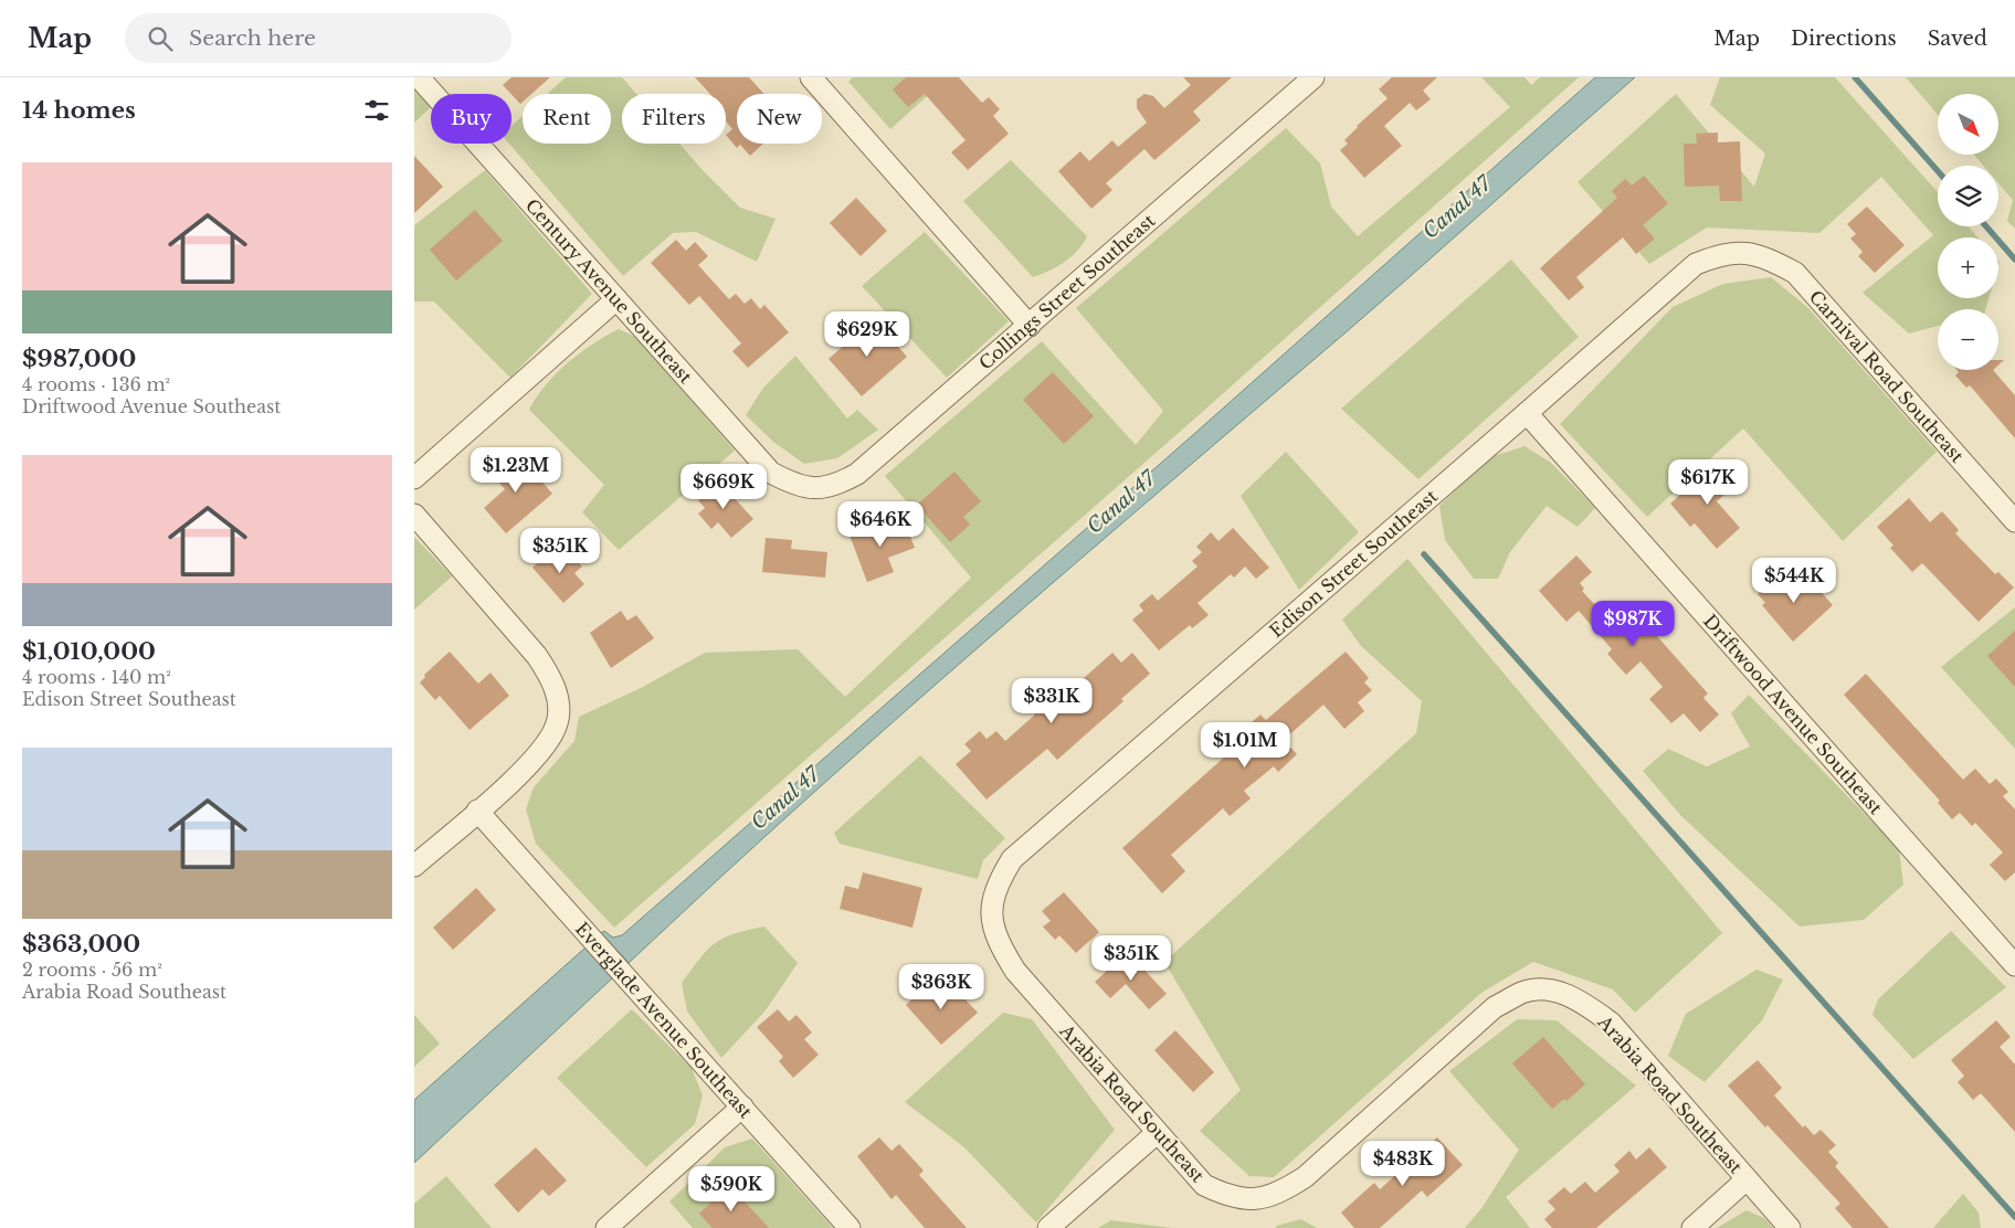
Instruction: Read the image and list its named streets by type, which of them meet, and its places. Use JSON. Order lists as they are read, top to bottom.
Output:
{
  "streets": {
    "street": [
      "Century Avenue Southeast",
      "Collings Street Southeast",
      "Carnival Road Southeast",
      "Edison Street Southeast",
      "Driftwood Avenue Southeast",
      "Everglade Avenue Southeast",
      "Arabia Road Southeast"
    ]
  },
  "crossings": [
    ["Century Avenue Southeast", "Collings Street Southeast"],
    ["Carnival Road Southeast", "Edison Street Southeast"],
    ["Edison Street Southeast", "Driftwood Avenue Southeast"],
    ["Edison Street Southeast", "Arabia Road Southeast"]
  ],
  "water": ["Canal 47"],
  "north": "bottom right",
  "page": {
    "header": "Map",
    "search": "Search here",
    "nav": ["Map", "Directions", "Saved"],
    "heading": "14 homes",
    "map_buttons": ["+", "−"],
    "chip": [
      "Buy",
      "Rent",
      "Filters",
      "New"
    ],
    "list": [
      {
        "name": "$987,000",
        "note": "4 rooms · 136 m² · Driftwood Avenue Southeast"
      },
      {
        "name": "$1,010,000",
        "note": "4 rooms · 140 m² · Edison Street Southeast"
      },
      {
        "name": "$363,000",
        "note": "2 rooms · 56 m² · Arabia Road Southeast"
      }
    ],
    "price": [
      "$629K",
      "$1.23M",
      "$617K",
      "$669K",
      "$646K",
      "$351K",
      "$544K",
      "$987K",
      "$331K",
      "$1.01M",
      "$351K",
      "$363K",
      "$483K",
      "$590K"
    ]
  }
}
